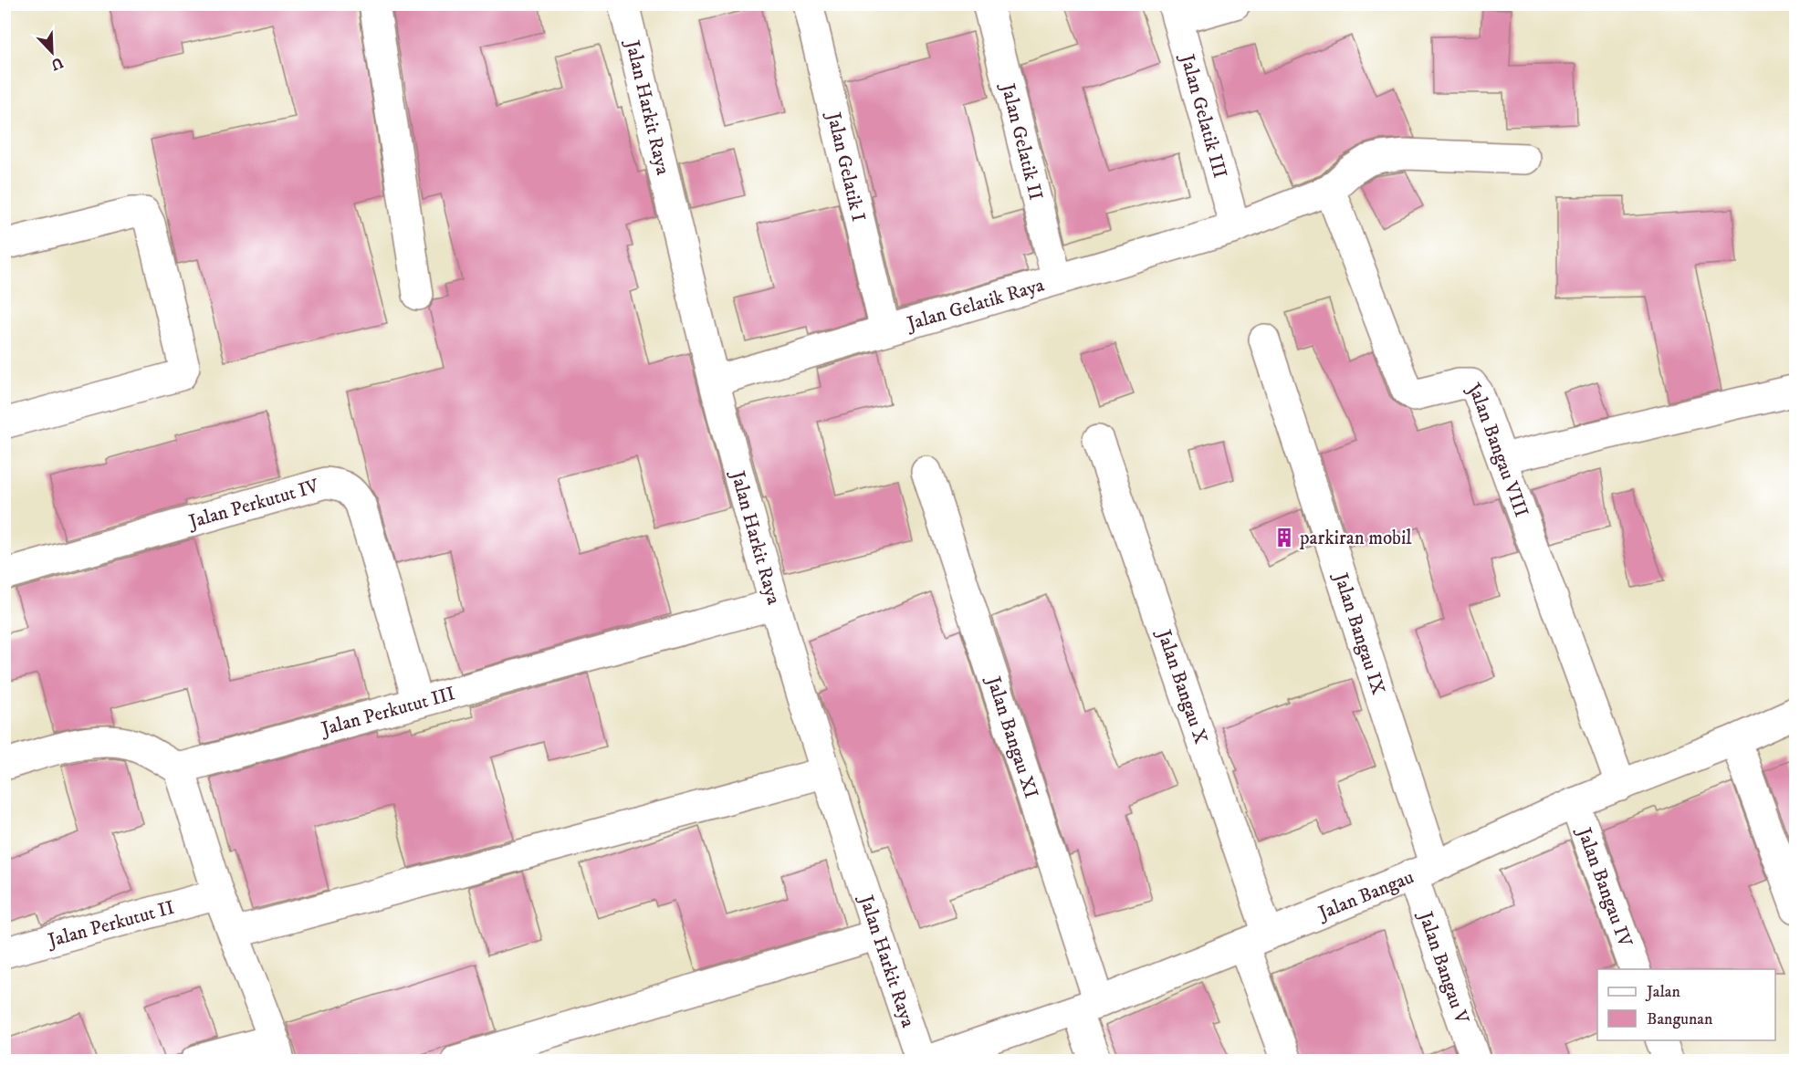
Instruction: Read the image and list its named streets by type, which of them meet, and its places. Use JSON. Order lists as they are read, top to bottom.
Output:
{
  "streets": {
    "street": [
      "Jalan Harkit Raya",
      "Jalan Gelatik III",
      "Jalan Gelatik II",
      "Jalan Gelatik I",
      "Jalan Gelatik Raya",
      "Jalan Bangau VIII",
      "Jalan Perkutut IV",
      "Jalan Bangau IX",
      "Jalan Bangau X",
      "Jalan Perkutut III",
      "Jalan Bangau XI",
      "Jalan Bangau IV",
      "Jalan Bangau",
      "Jalan Perkutut II",
      "Jalan Bangau V"
    ]
  },
  "crossings": [
    ["Jalan Harkit Raya", "Jalan Gelatik Raya"],
    ["Jalan Harkit Raya", "Jalan Perkutut III"],
    ["Jalan Gelatik III", "Jalan Gelatik Raya"],
    ["Jalan Gelatik II", "Jalan Gelatik Raya"],
    ["Jalan Gelatik I", "Jalan Gelatik Raya"],
    ["Jalan Bangau VIII", "Jalan Bangau"],
    ["Jalan Perkutut IV", "Jalan Perkutut III"],
    ["Jalan Bangau IX", "Jalan Bangau"],
    ["Jalan Bangau IX", "Jalan Bangau V"],
    ["Jalan Bangau X", "Jalan Bangau"],
    ["Jalan Bangau XI", "Jalan Bangau"],
    ["Jalan Bangau IV", "Jalan Bangau"],
    ["Jalan Bangau", "Jalan Bangau V"]
  ],
  "places": {
    "building": ["parkiran mobil"]
  },
  "legend": ["Jalan", "Bangunan"],
  "north": "bottom right"
}
